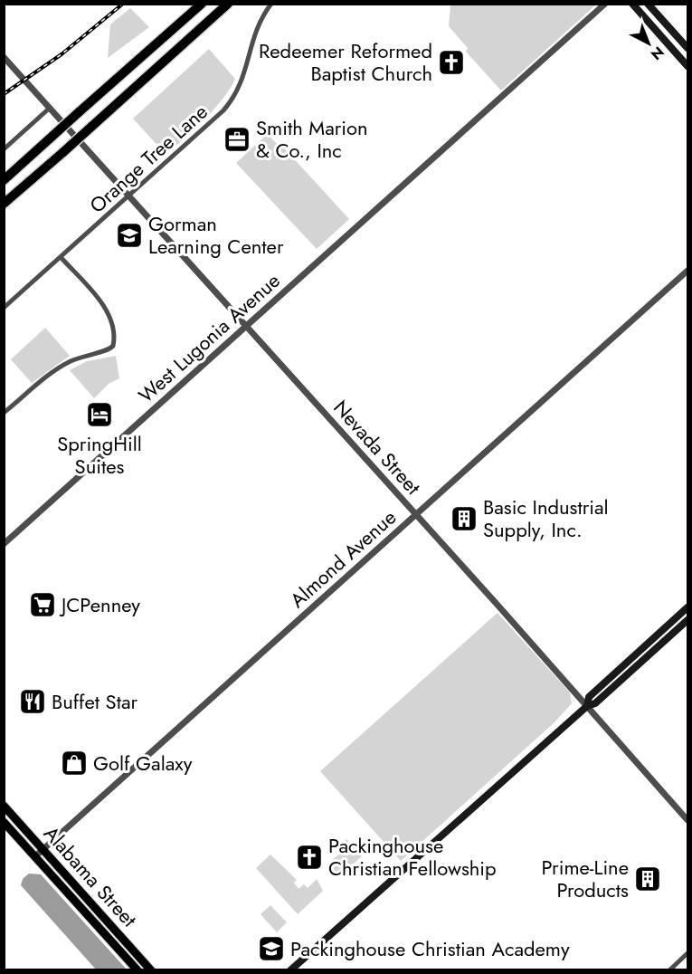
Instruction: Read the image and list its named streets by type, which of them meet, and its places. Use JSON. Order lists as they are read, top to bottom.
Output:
{
  "streets": {
    "main road": ["Alabama Street"],
    "street": [
      "Orange Tree Lane",
      "West Lugonia Avenue",
      "Nevada Street",
      "Almond Avenue"
    ]
  },
  "crossings": [
    ["Orange Tree Lane", "Nevada Street"],
    ["West Lugonia Avenue", "Nevada Street"],
    ["Nevada Street", "Almond Avenue"],
    ["Almond Avenue", "Alabama Street"]
  ],
  "places": {
    "church": ["Redeemer Reformed Baptist Church", "Packinghouse Christian Fellowship"],
    "office": ["Smith Marion & Co., Inc"],
    "school or university": ["Gorman Learning Center", "Packinghouse Christian Academy"],
    "hotel": ["SpringHill Suites"],
    "building": ["Basic Industrial Supply, Inc.", "Prime-Line Products"],
    "supermarket": ["JCPenney"],
    "restaurant": ["Buffet Star"],
    "shop": ["Golf Galaxy"]
  },
  "north": "bottom right"
}
